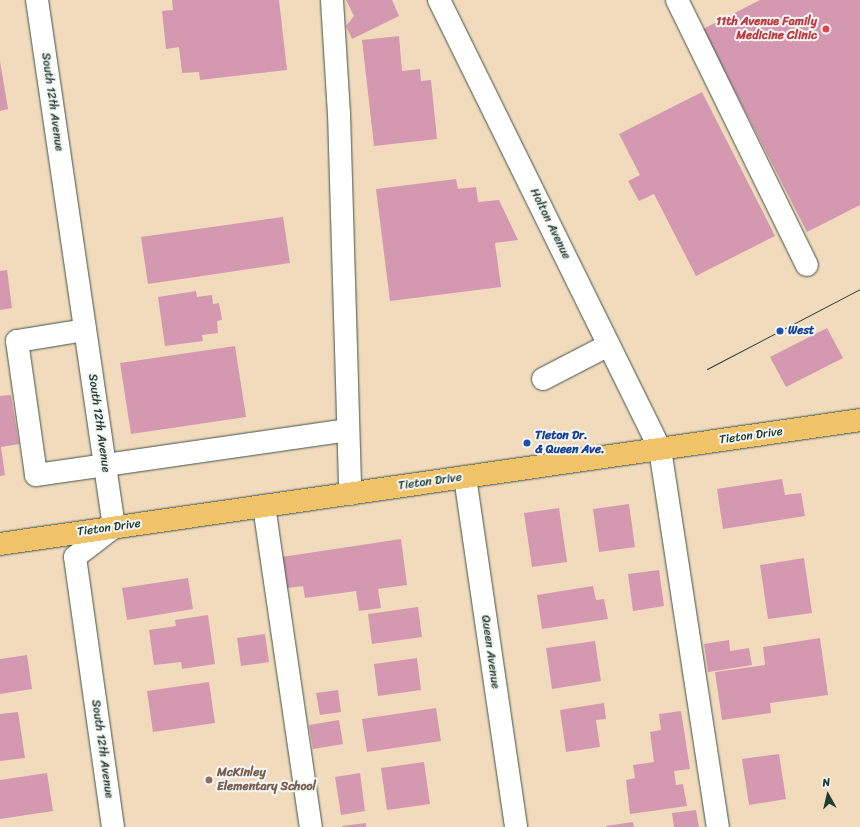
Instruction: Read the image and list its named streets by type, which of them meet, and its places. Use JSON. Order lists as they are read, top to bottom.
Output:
{
  "streets": {
    "main road": ["Tieton Drive"],
    "street": ["South 12th Avenue", "Holton Avenue", "Queen Avenue"]
  },
  "crossings": [
    ["South 12th Avenue", "Tieton Drive"],
    ["Holton Avenue", "Tieton Drive"],
    ["Tieton Drive", "Queen Avenue"]
  ],
  "places": [
    "11th Avenue Family Medicine Clinic",
    "West",
    "Tieton Dr. & Queen Ave.",
    "McKinley Elementary School"
  ],
  "north": "top"
}
